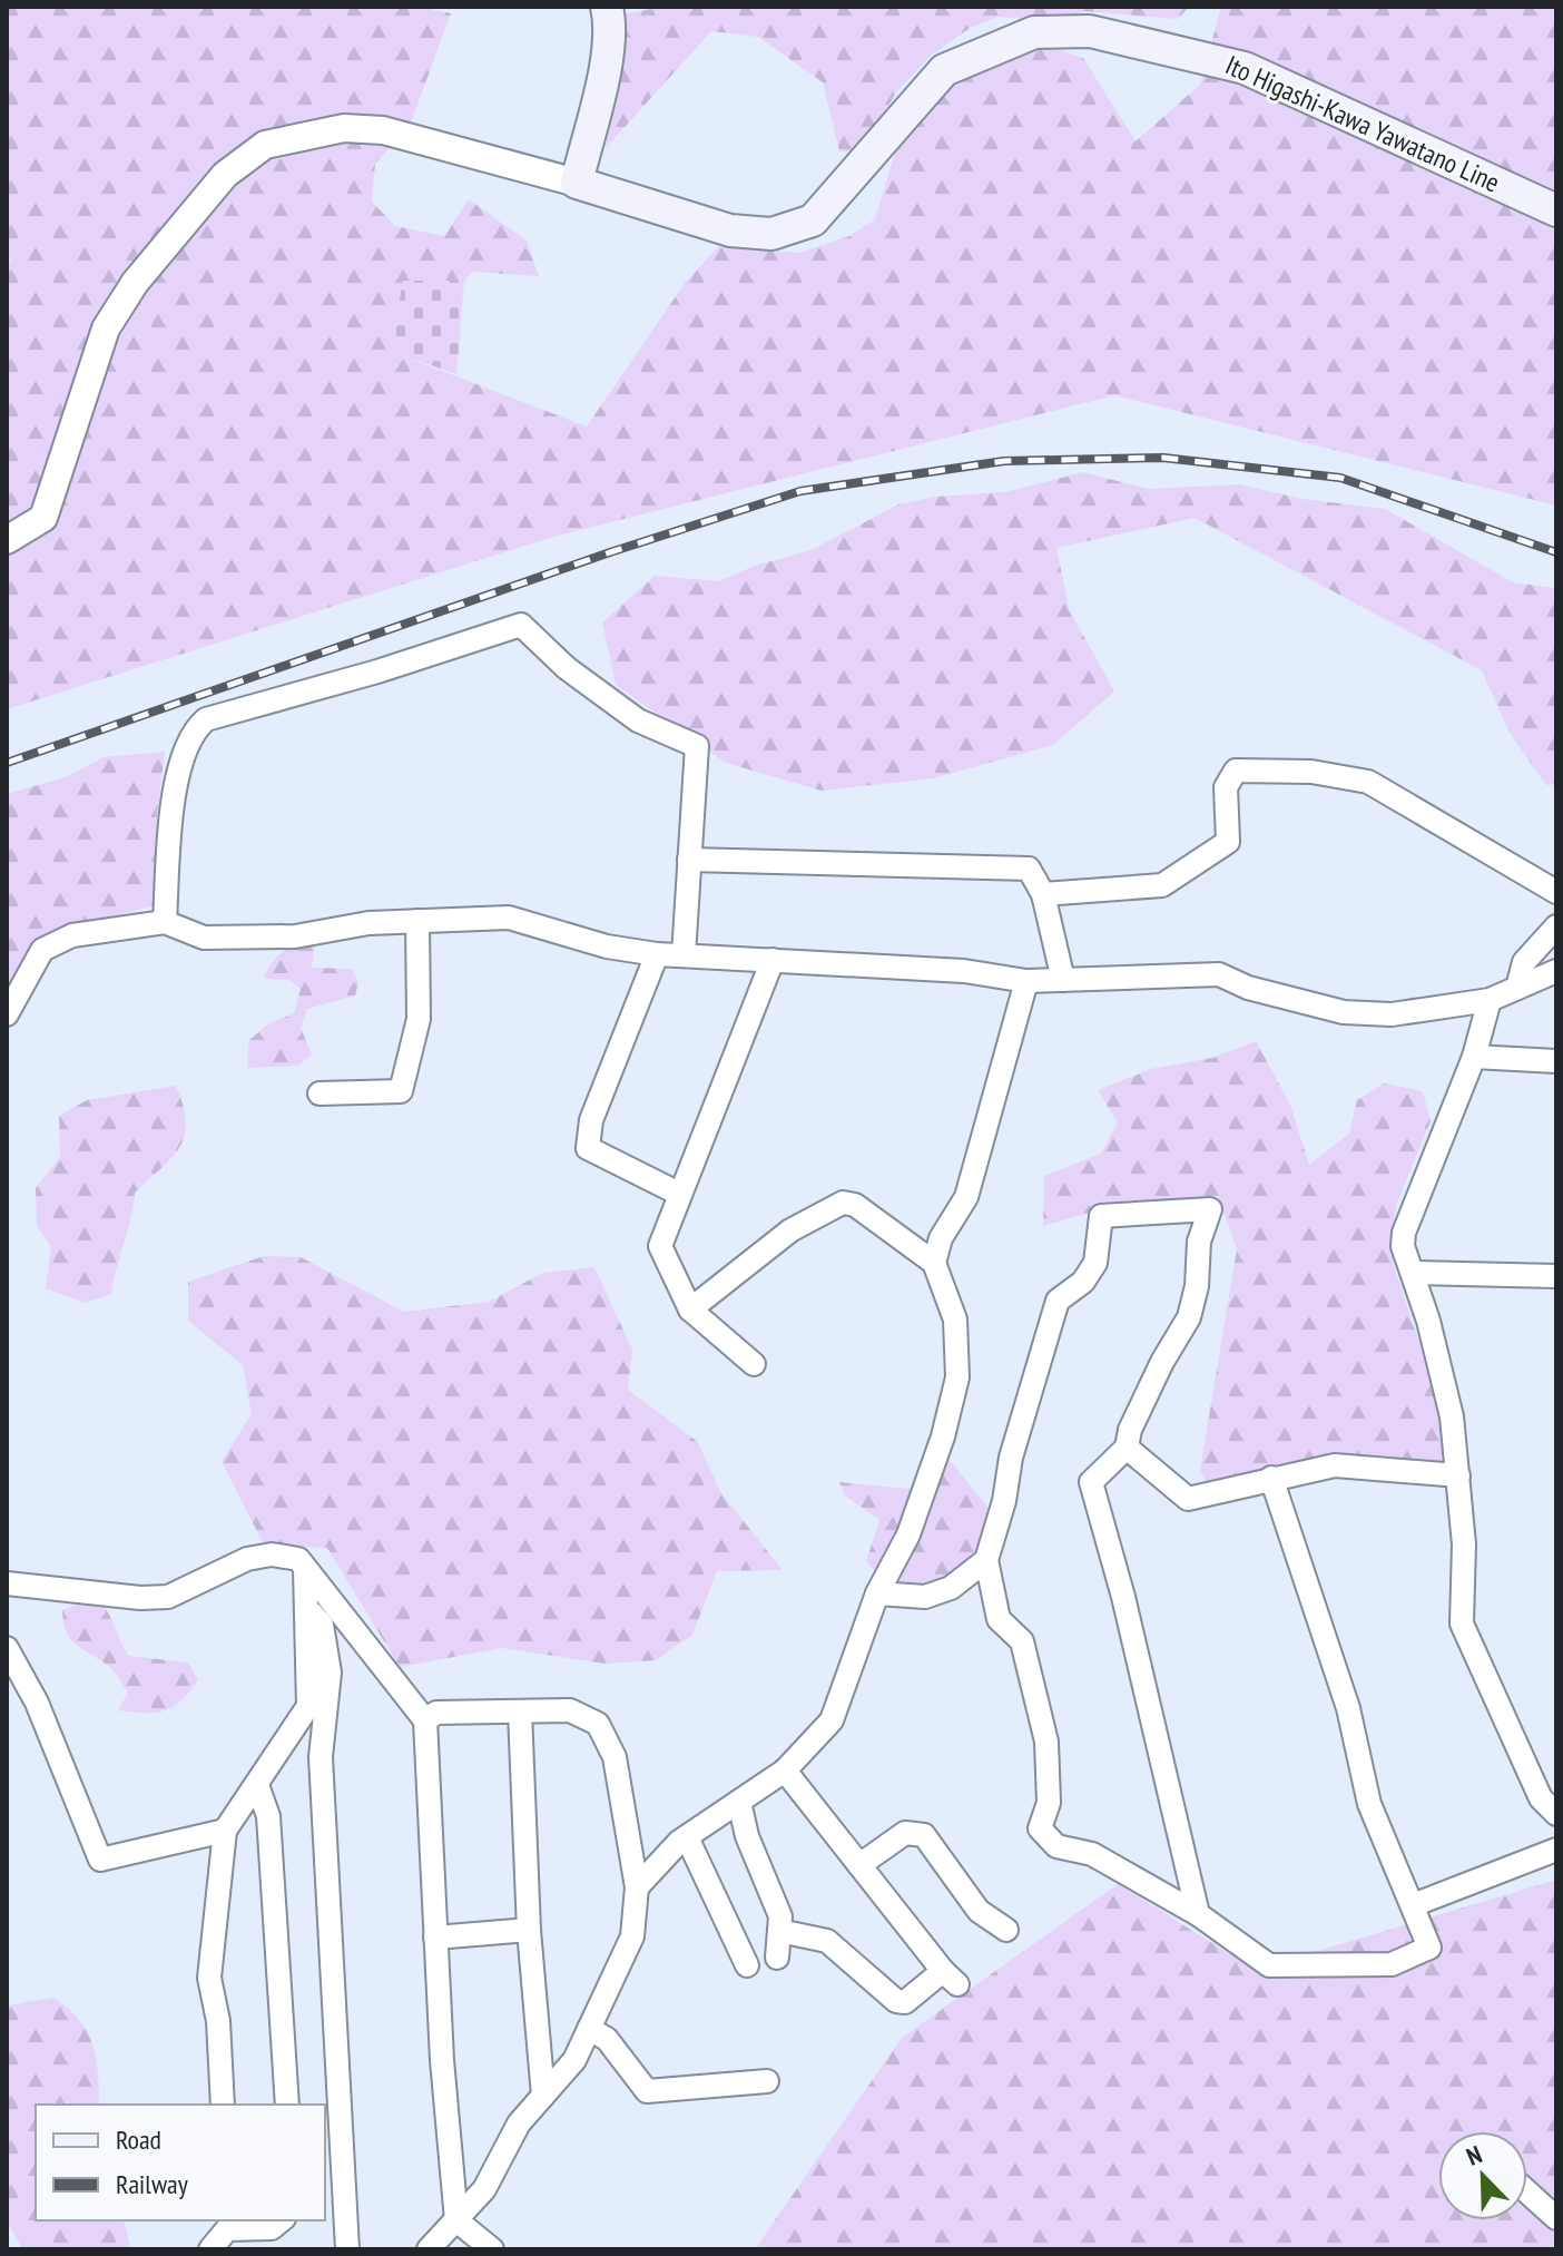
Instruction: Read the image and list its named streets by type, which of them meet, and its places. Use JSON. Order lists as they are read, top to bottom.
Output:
{
  "streets": {
    "main road": ["Ito Higashi-Kawa Yawatano Line"]
  },
  "legend": ["Road", "Railway"],
  "north": "top left"
}
